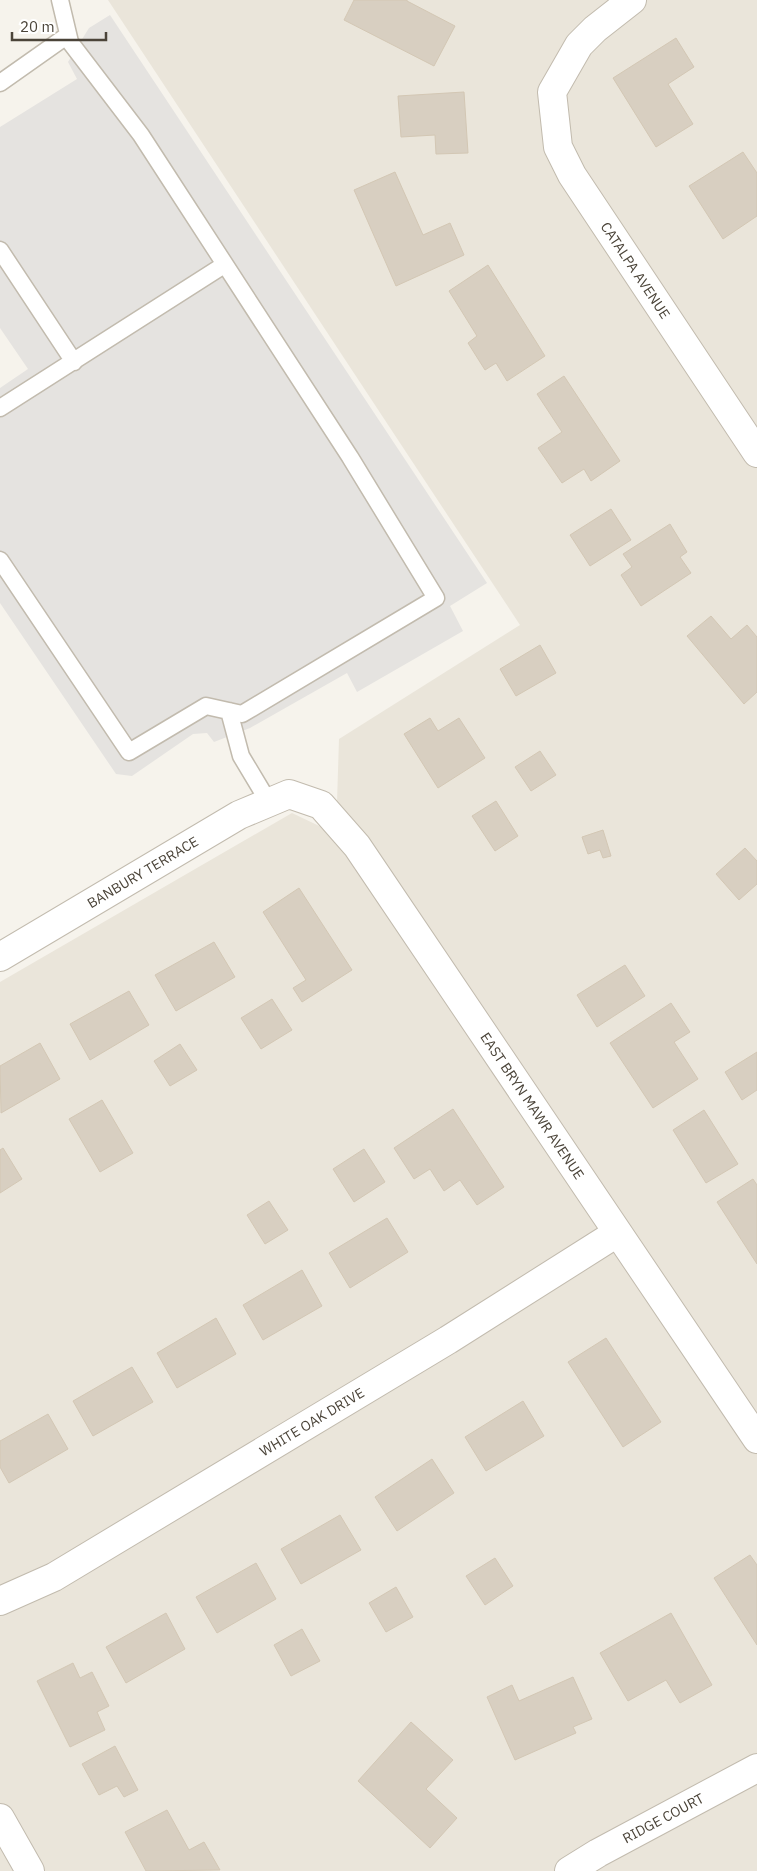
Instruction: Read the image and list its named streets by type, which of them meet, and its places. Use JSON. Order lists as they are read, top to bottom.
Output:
{
  "streets": {
    "street": [
      "CATALPA AVENUE",
      "BANBURY TERRACE",
      "EAST BRYN MAWR AVENUE",
      "WHITE OAK DRIVE",
      "RIDGE COURT"
    ]
  },
  "crossings": [
    ["BANBURY TERRACE", "EAST BRYN MAWR AVENUE"],
    ["EAST BRYN MAWR AVENUE", "WHITE OAK DRIVE"]
  ],
  "scale_bar": "20 m"
}
